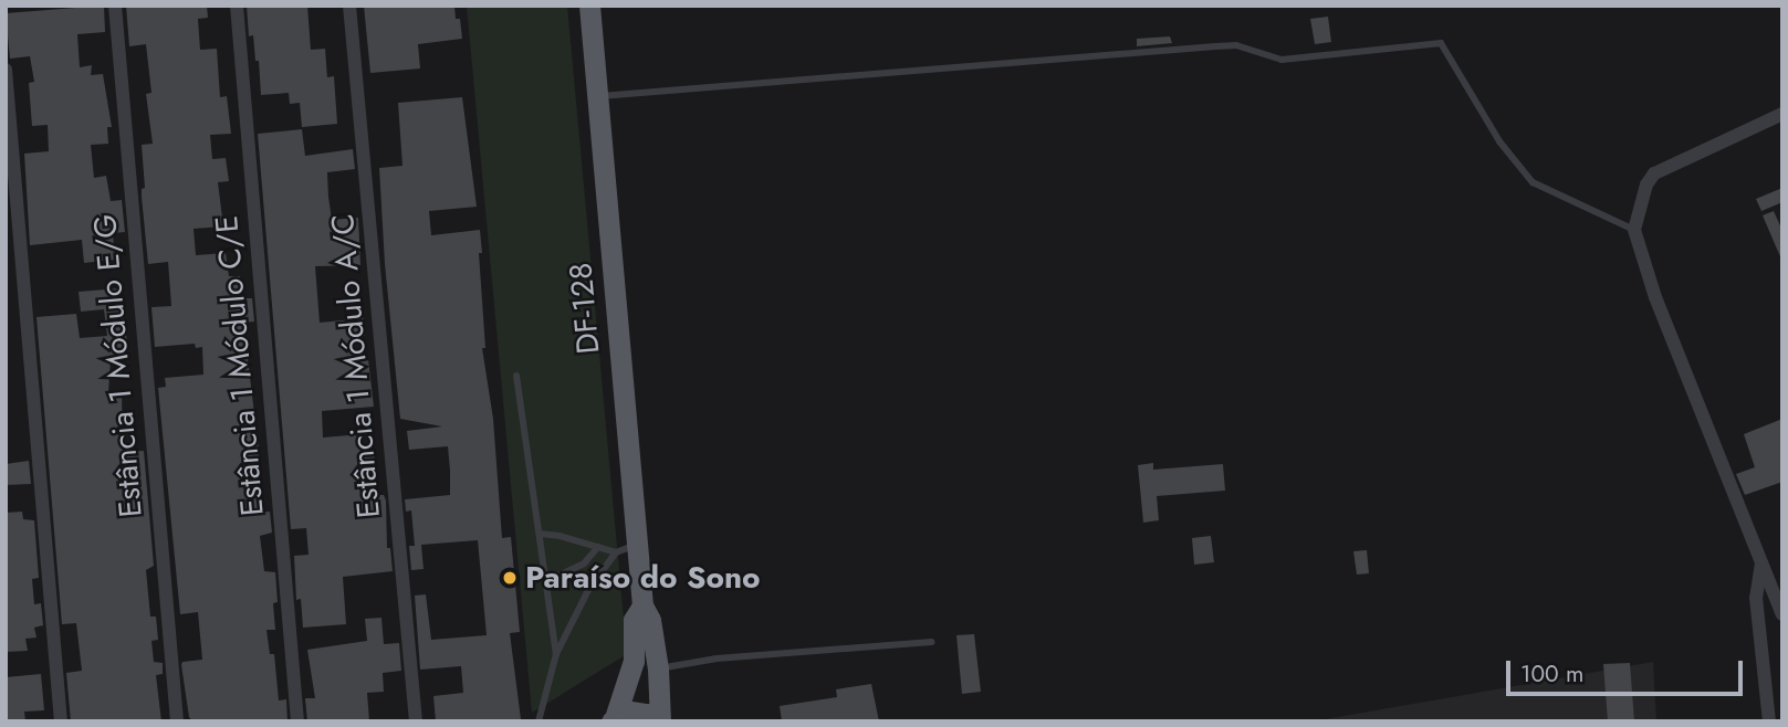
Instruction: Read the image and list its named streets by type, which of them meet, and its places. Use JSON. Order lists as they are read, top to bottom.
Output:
{
  "streets": {
    "main road": ["DF-128"],
    "street": ["Estância 1 Módulo E/G", "Estância 1 Módulo C/E", "Estância 1 Módulo A/C"]
  },
  "places": ["Paraíso do Sono"],
  "scale_bar": "100 m"
}
